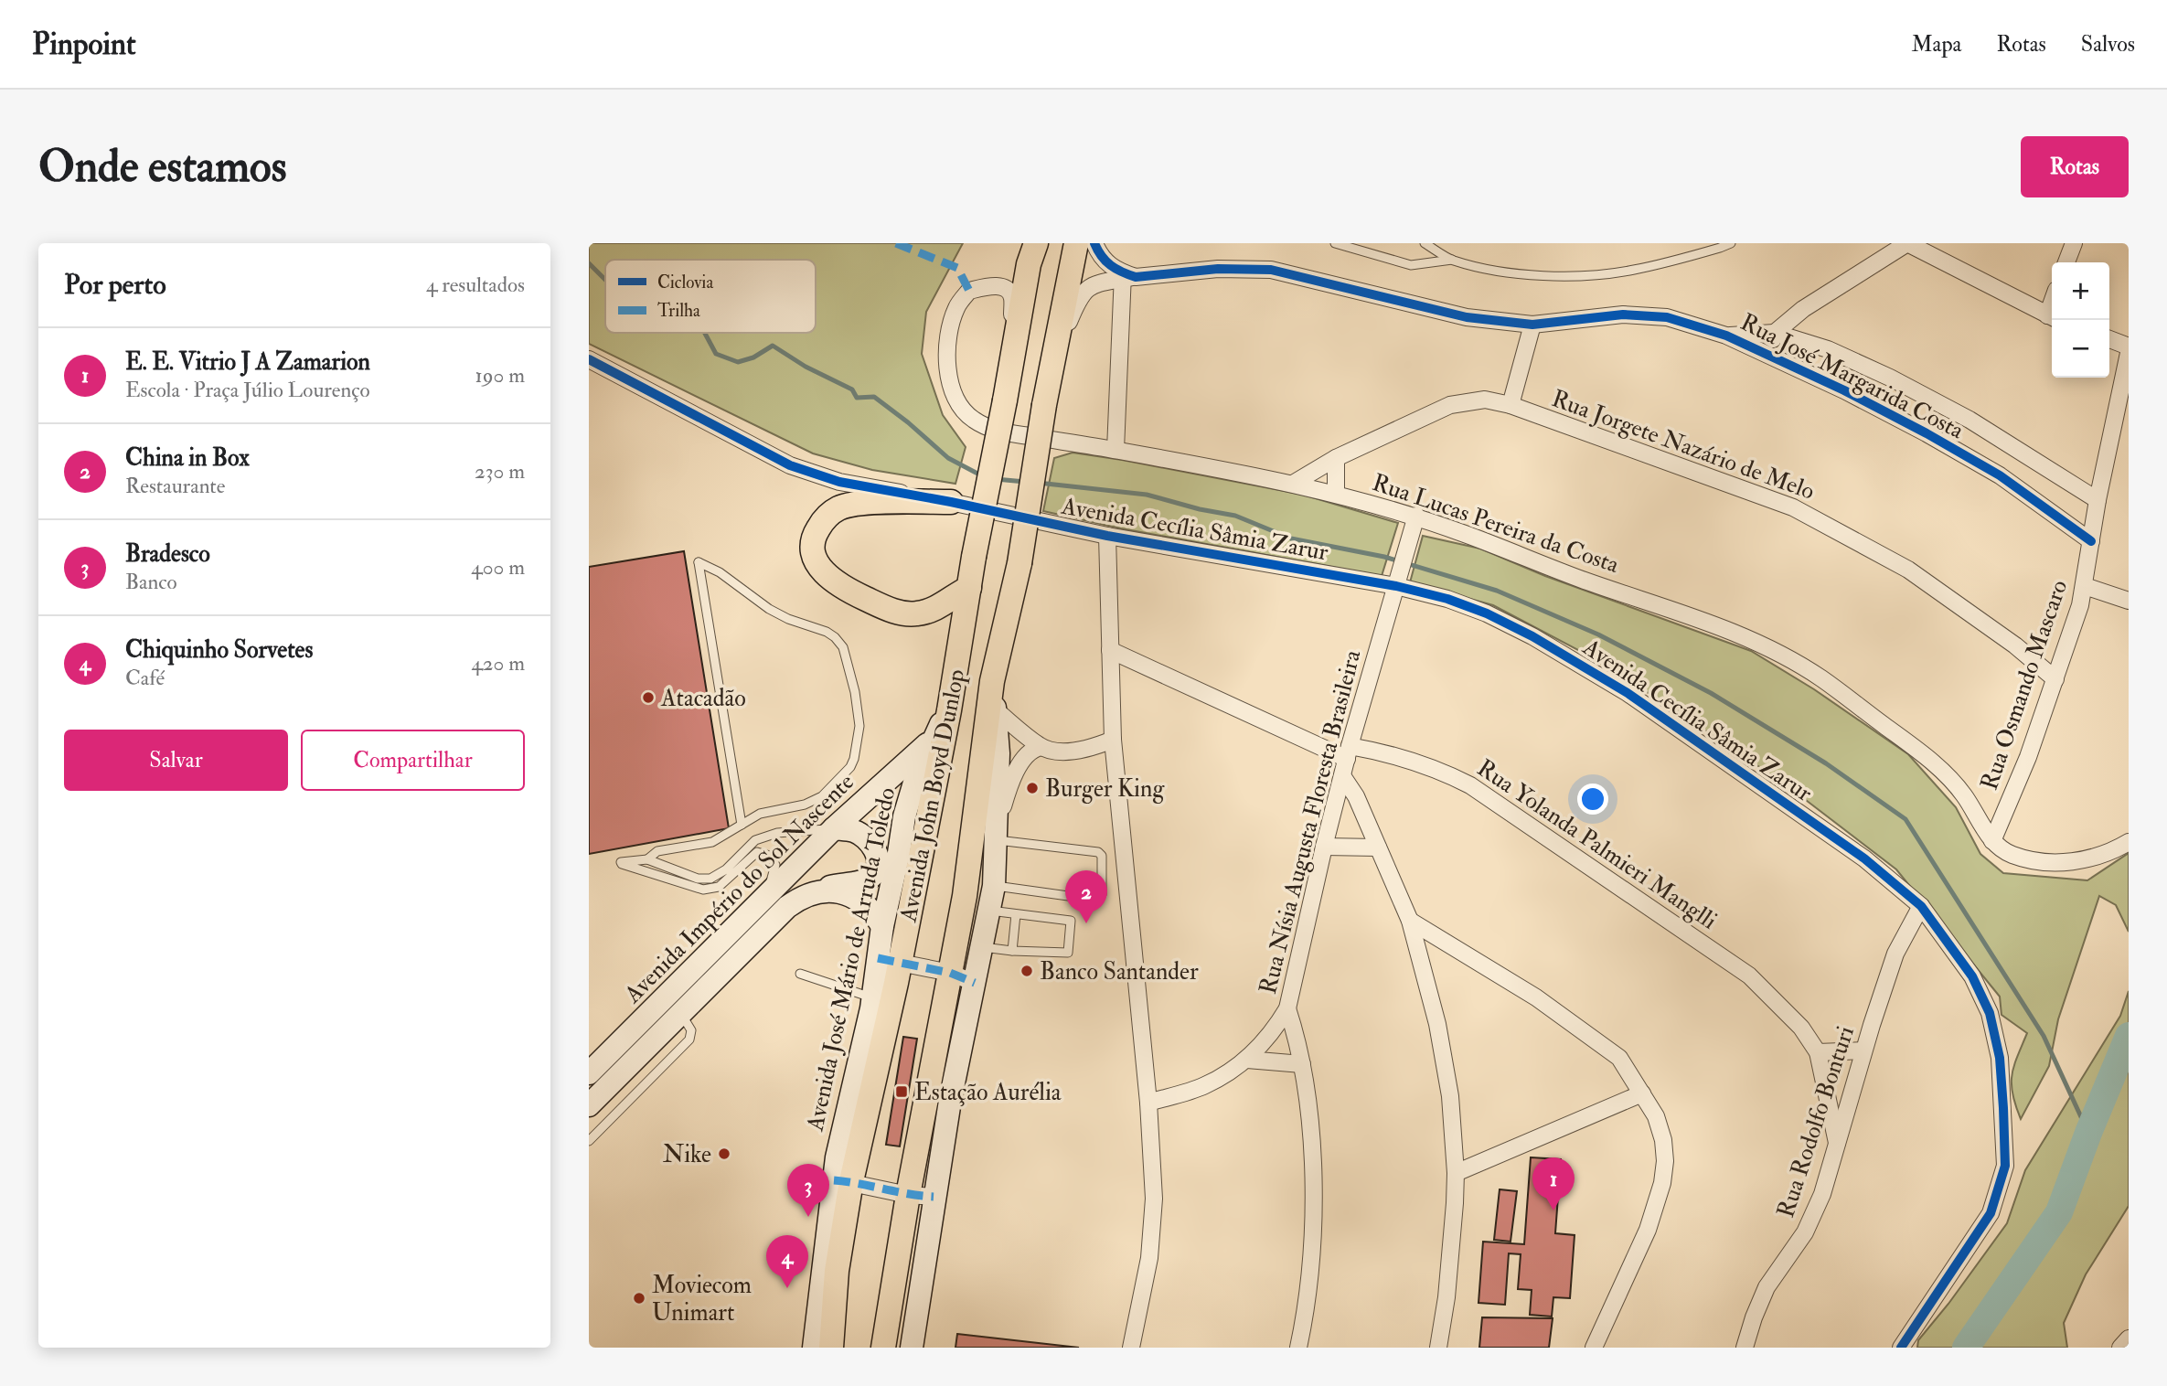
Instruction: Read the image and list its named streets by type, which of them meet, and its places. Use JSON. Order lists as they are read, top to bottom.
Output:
{
  "streets": {
    "main road": ["Avenida John Boyd Dunlop", "Avenida Império do Sol Nascente", "Avenida José Mário de Arruda Toledo"],
    "street": [
      "Rua José Margarida Costa",
      "Rua Jorgete Nazário de Melo",
      "Rua Lucas Pereira da Costa",
      "Avenida Cecília Sâmia Zarur",
      "Rua Osmando Mascaro",
      "Rua Nísia Augusta Floresta Brasileira",
      "Rua Yolanda Palmieri Manglli",
      "Rua Rodolfo Bonturi"
    ]
  },
  "crossings": [
    ["Rua José Margarida Costa", "Rua Osmando Mascaro"],
    ["Rua José Margarida Costa", "Avenida John Boyd Dunlop"],
    ["Rua Jorgete Nazário de Melo", "Rua Lucas Pereira da Costa"],
    ["Rua Jorgete Nazário de Melo", "Rua Osmando Mascaro"],
    ["Rua Lucas Pereira da Costa", "Rua Osmando Mascaro"],
    ["Rua Lucas Pereira da Costa", "Avenida John Boyd Dunlop"],
    ["Rua Lucas Pereira da Costa", "Rua Nísia Augusta Floresta Brasileira"],
    ["Avenida Cecília Sâmia Zarur", "Rua Nísia Augusta Floresta Brasileira"],
    ["Avenida Cecília Sâmia Zarur", "Rua Rodolfo Bonturi"],
    ["Avenida John Boyd Dunlop", "Avenida Império do Sol Nascente"],
    ["Avenida John Boyd Dunlop", "Avenida José Mário de Arruda Toledo"],
    ["Rua Nísia Augusta Floresta Brasileira", "Rua Yolanda Palmieri Manglli"],
    ["Rua Yolanda Palmieri Manglli", "Rua Rodolfo Bonturi"],
    ["Avenida Império do Sol Nascente", "Avenida José Mário de Arruda Toledo"]
  ],
  "places": {
    "other": [
      "Atacadão",
      "Burger King",
      "Banco Santander",
      "Nike",
      "Moviecom Unimart"
    ],
    "transit": ["Estação Aurélia"]
  },
  "legend": ["Ciclovia", "Trilha"],
  "page": {
    "header": "Pinpoint",
    "nav": ["Mapa", "Rotas", "Salvos"],
    "buttons": [
      "Rotas",
      ["Salvar", "Compartilhar"]
    ],
    "title": "Onde estamos",
    "heading": ["Por perto", "4 resultados"],
    "map_buttons": ["+", "−"],
    "list": [
      {
        "mark": "1",
        "name": "E. E. Vitrio J A Zamarion",
        "note": "Escola · Praça Júlio Lourenço",
        "value": "190 m"
      },
      {
        "mark": "2",
        "name": "China in Box",
        "note": "Restaurante",
        "value": "230 m"
      },
      {
        "mark": "3",
        "name": "Bradesco",
        "note": "Banco",
        "value": "400 m"
      },
      {
        "mark": "4",
        "name": "Chiquinho Sorvetes",
        "note": "Café",
        "value": "420 m"
      }
    ],
    "pins": [
      "2",
      "1",
      "3",
      "4"
    ]
  }
}
